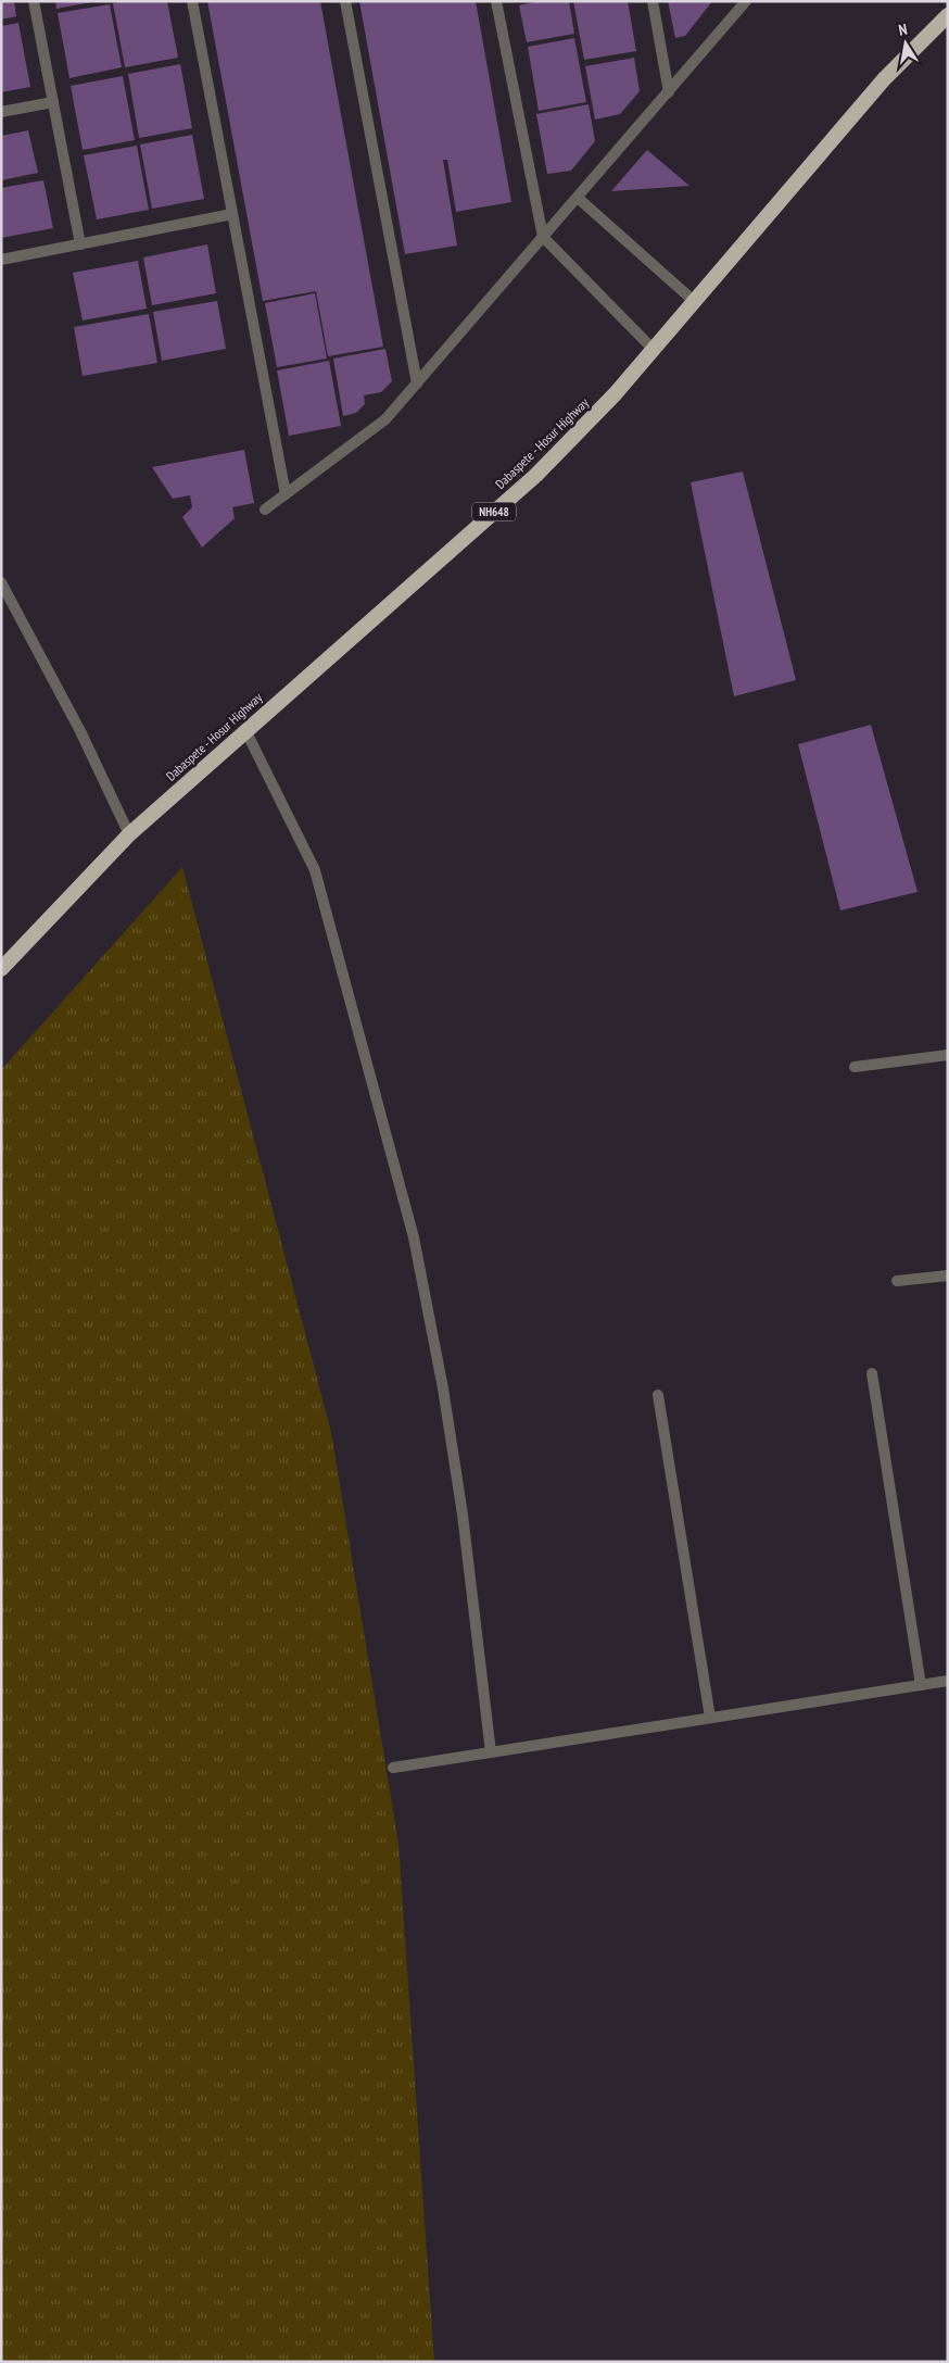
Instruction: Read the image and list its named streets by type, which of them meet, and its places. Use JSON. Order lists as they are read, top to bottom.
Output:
{
  "streets": {
    "highway": ["Dabaspete - Hosur Highway", "NH648"]
  },
  "north": "top"
}
